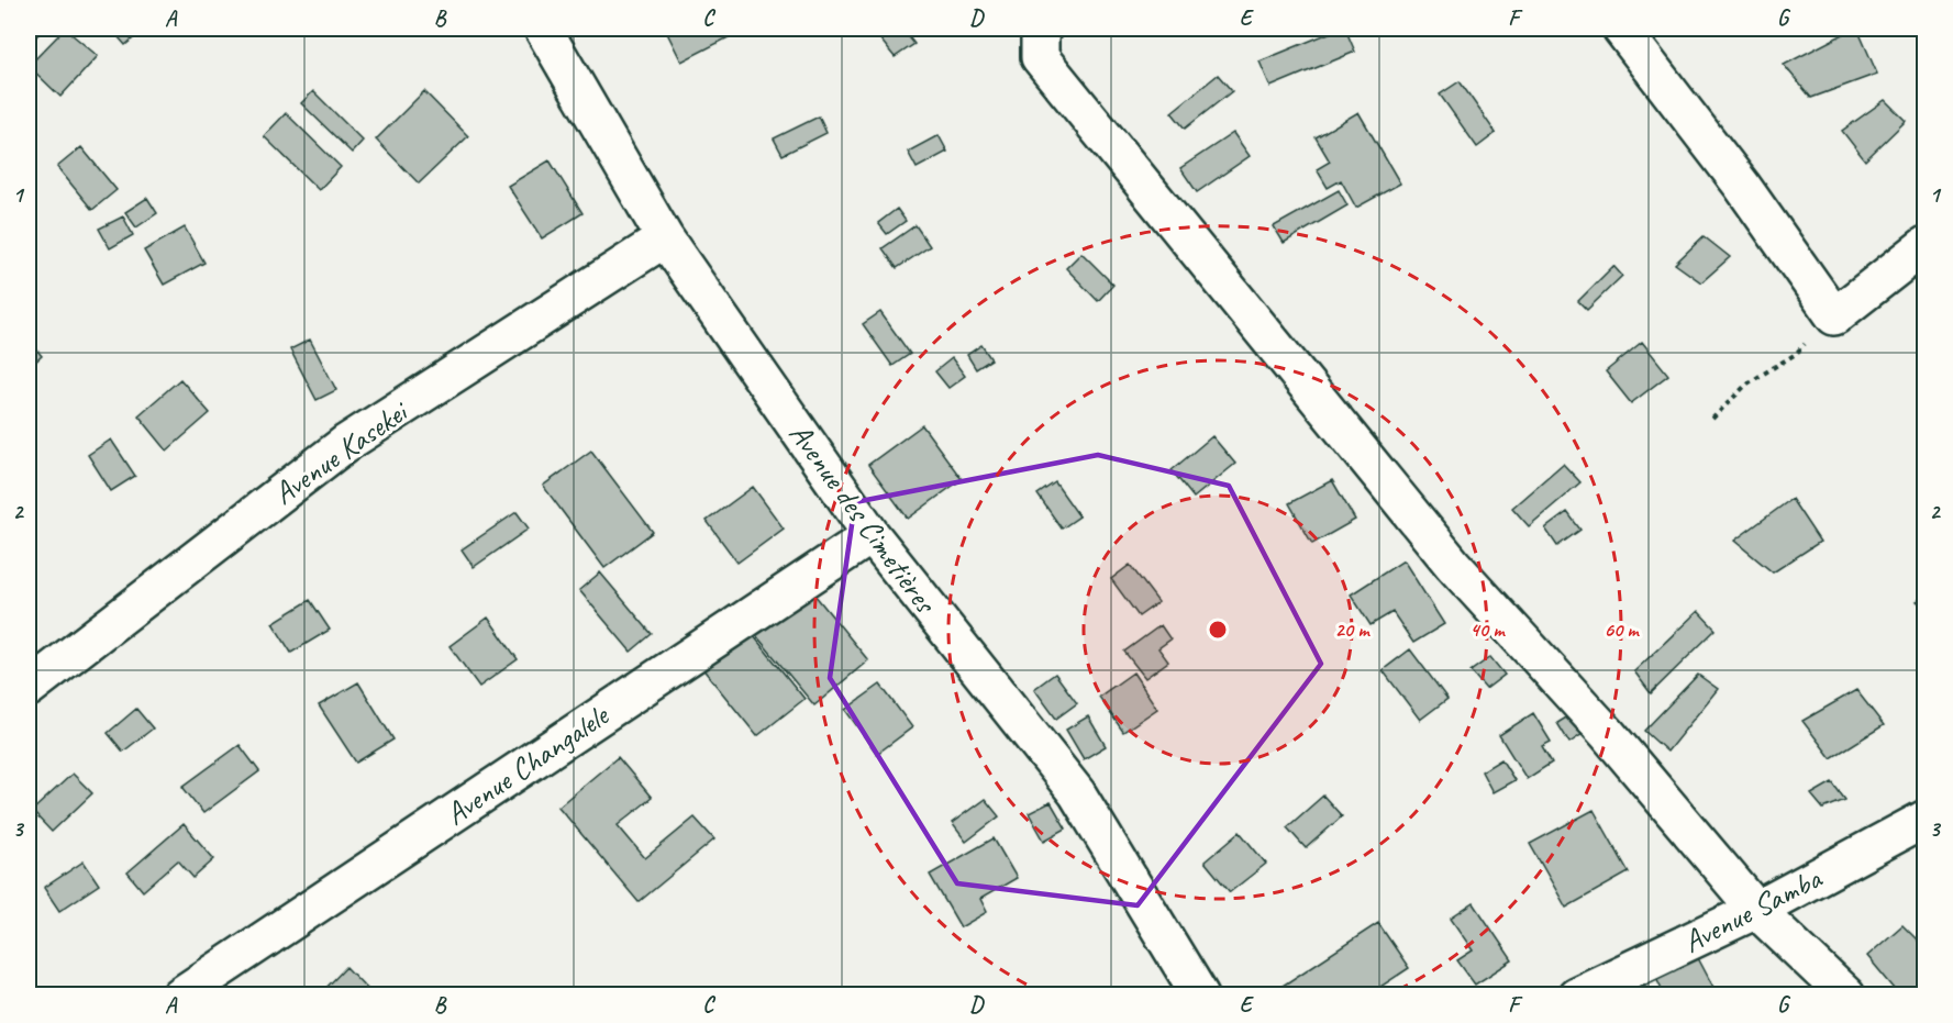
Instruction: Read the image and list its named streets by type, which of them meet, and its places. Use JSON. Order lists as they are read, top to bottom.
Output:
{
  "streets": {
    "street": [
      "Avenue Kasekei",
      "Avenue des Cimetières",
      "Avenue Changalele",
      "Avenue Samba"
    ]
  },
  "crossings": [
    ["Avenue Kasekei", "Avenue des Cimetières"],
    ["Avenue des Cimetières", "Avenue Changalele"]
  ],
  "grid": {
    "columns": [
      "A",
      "B",
      "C",
      "D",
      "E",
      "F",
      "G"
    ],
    "rows": ["1", "2", "3"]
  },
  "rings": ["20 m", "40 m", "60 m"]
}
